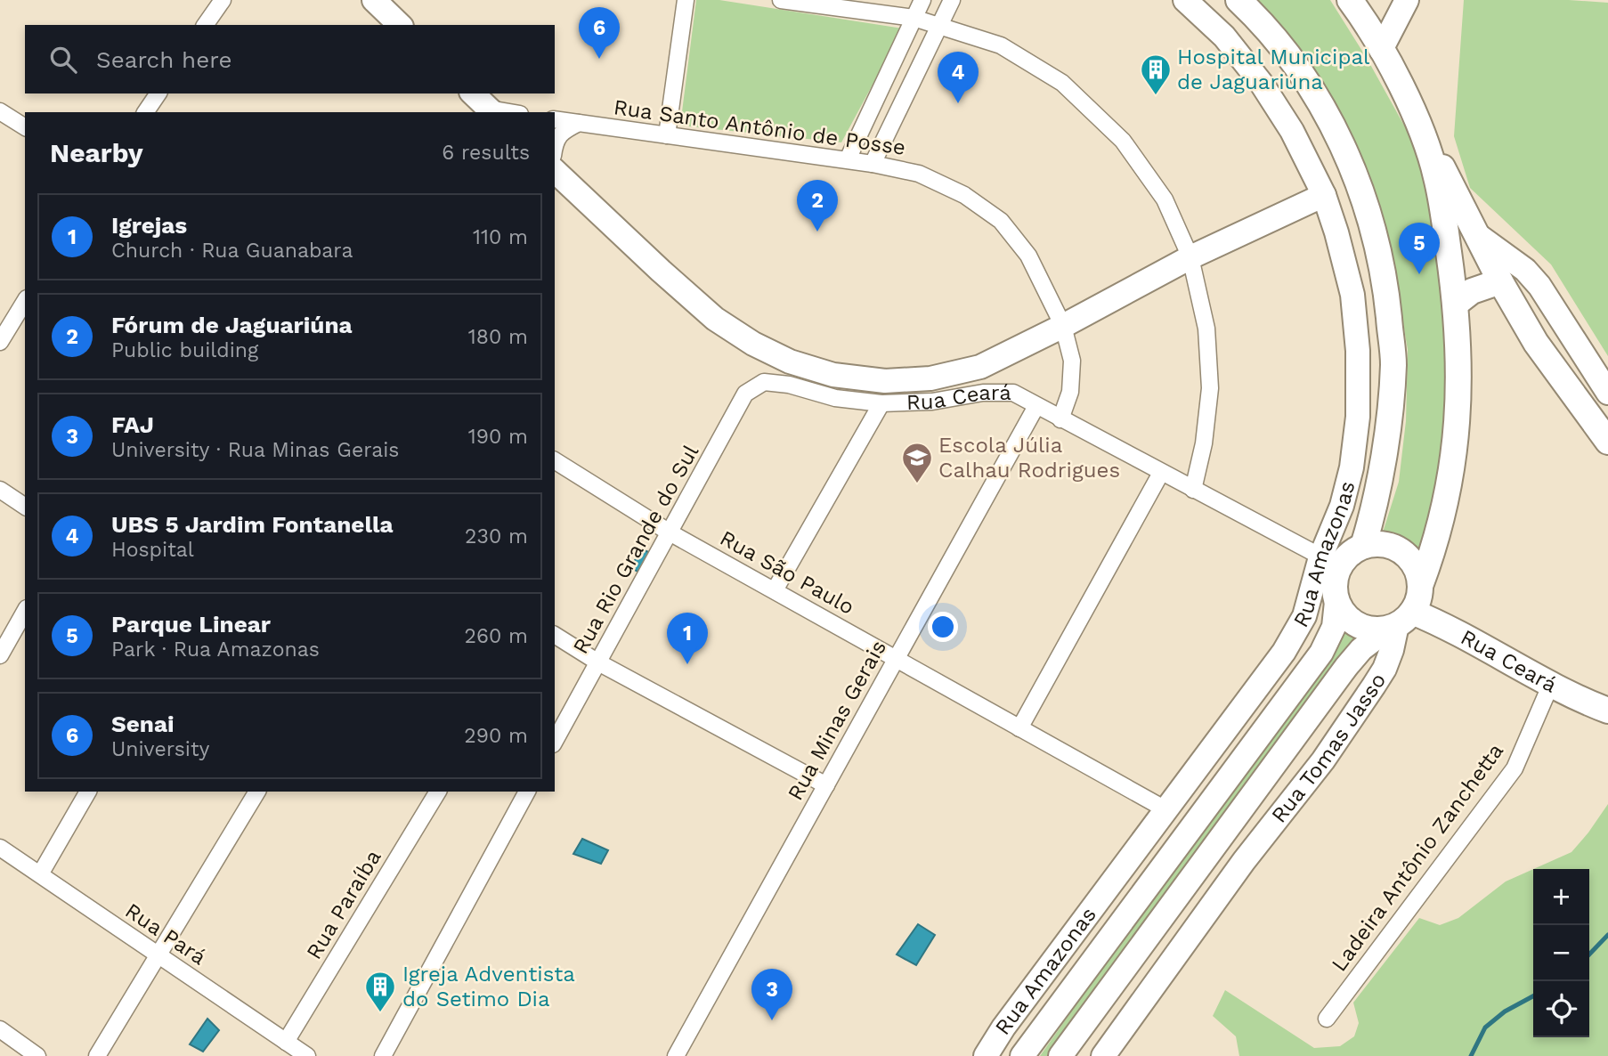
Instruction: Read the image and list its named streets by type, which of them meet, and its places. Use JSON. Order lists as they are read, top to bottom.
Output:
{
  "streets": {
    "main road": ["Rua Ceará"],
    "street": [
      "Rua Santo Antônio de Posse",
      "Rua Rio Grande do Sul",
      "Rua Amazonas",
      "Rua São Paulo",
      "Rua Minas Gerais",
      "Rua Tomas Jasso",
      "Ladeira Antônio Zanchetta",
      "Rua Paraíba",
      "Rua Pará"
    ]
  },
  "crossings": [
    ["Rua Santo Antônio de Posse", "Rua Ceará"],
    ["Rua Ceará", "Rua Rio Grande do Sul"],
    ["Rua Ceará", "Rua Amazonas"],
    ["Rua Ceará", "Rua Minas Gerais"],
    ["Rua Ceará", "Rua Tomas Jasso"],
    ["Rua Ceará", "Ladeira Antônio Zanchetta"],
    ["Rua Rio Grande do Sul", "Rua São Paulo"],
    ["Rua Amazonas", "Rua São Paulo"],
    ["Rua Amazonas", "Rua Tomas Jasso"],
    ["Rua São Paulo", "Rua Minas Gerais"],
    ["Rua Paraíba", "Rua Pará"]
  ],
  "places": {
    "building": ["Hospital Municipal de Jaguariúna", "Igreja Adventista do Setimo Dia"],
    "school or university": ["Escola Júlia Calhau Rodrigues"]
  },
  "page": {
    "pins": [
      "6",
      "4",
      "2",
      "5",
      "1",
      "3"
    ],
    "search": "Search here",
    "heading": ["Nearby", "6 results"],
    "list": [
      {
        "mark": "1",
        "name": "Igrejas",
        "note": "Church · Rua Guanabara",
        "value": "110 m"
      },
      {
        "mark": "2",
        "name": "Fórum de Jaguariúna",
        "note": "Public building",
        "value": "180 m"
      },
      {
        "mark": "3",
        "name": "FAJ",
        "note": "University · Rua Minas Gerais",
        "value": "190 m"
      },
      {
        "mark": "4",
        "name": "UBS 5 Jardim Fontanella",
        "note": "Hospital",
        "value": "230 m"
      },
      {
        "mark": "5",
        "name": "Parque Linear",
        "note": "Park · Rua Amazonas",
        "value": "260 m"
      },
      {
        "mark": "6",
        "name": "Senai",
        "note": "University",
        "value": "290 m"
      }
    ],
    "map_buttons": ["+", "−"]
  }
}
